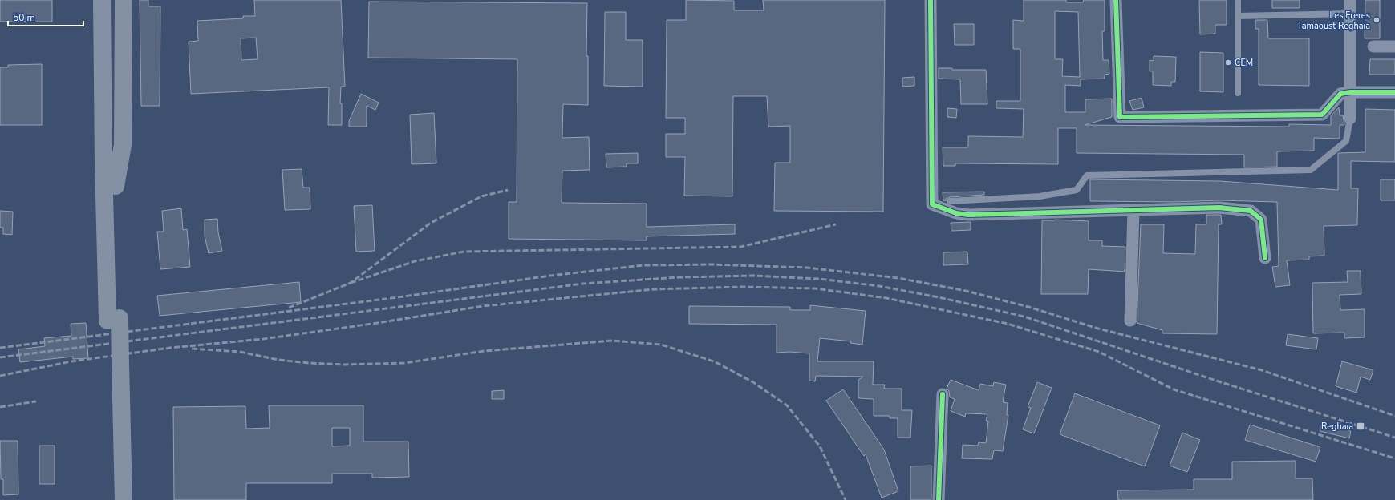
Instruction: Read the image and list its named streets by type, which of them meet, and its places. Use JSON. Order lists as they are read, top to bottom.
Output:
{
  "places": {
    "other": ["Les Freres Tamaoust Reghaia", "CEM"],
    "transit": ["Reghaïa"]
  },
  "scale_bar": "50 m"
}
